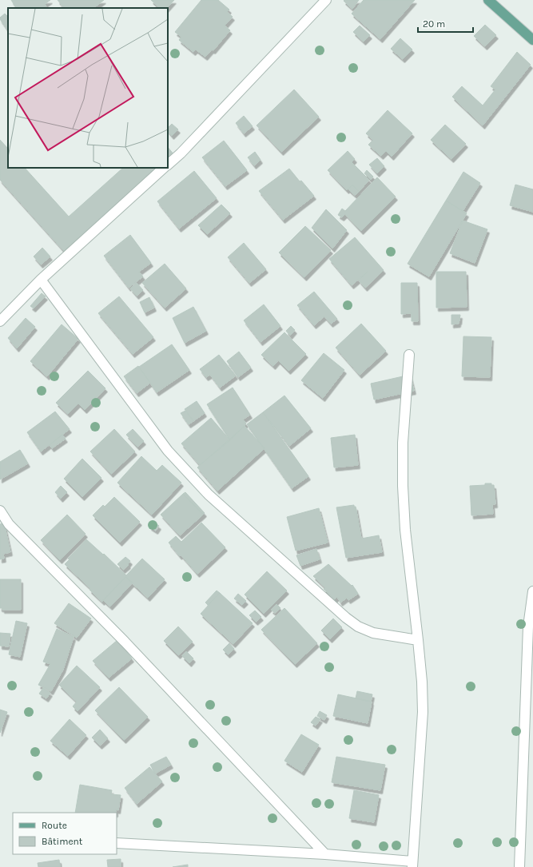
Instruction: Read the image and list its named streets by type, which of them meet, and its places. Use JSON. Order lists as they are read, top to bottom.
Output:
{
  "legend": ["Route", "Bâtiment"],
  "scale_bar": "20 m"
}
